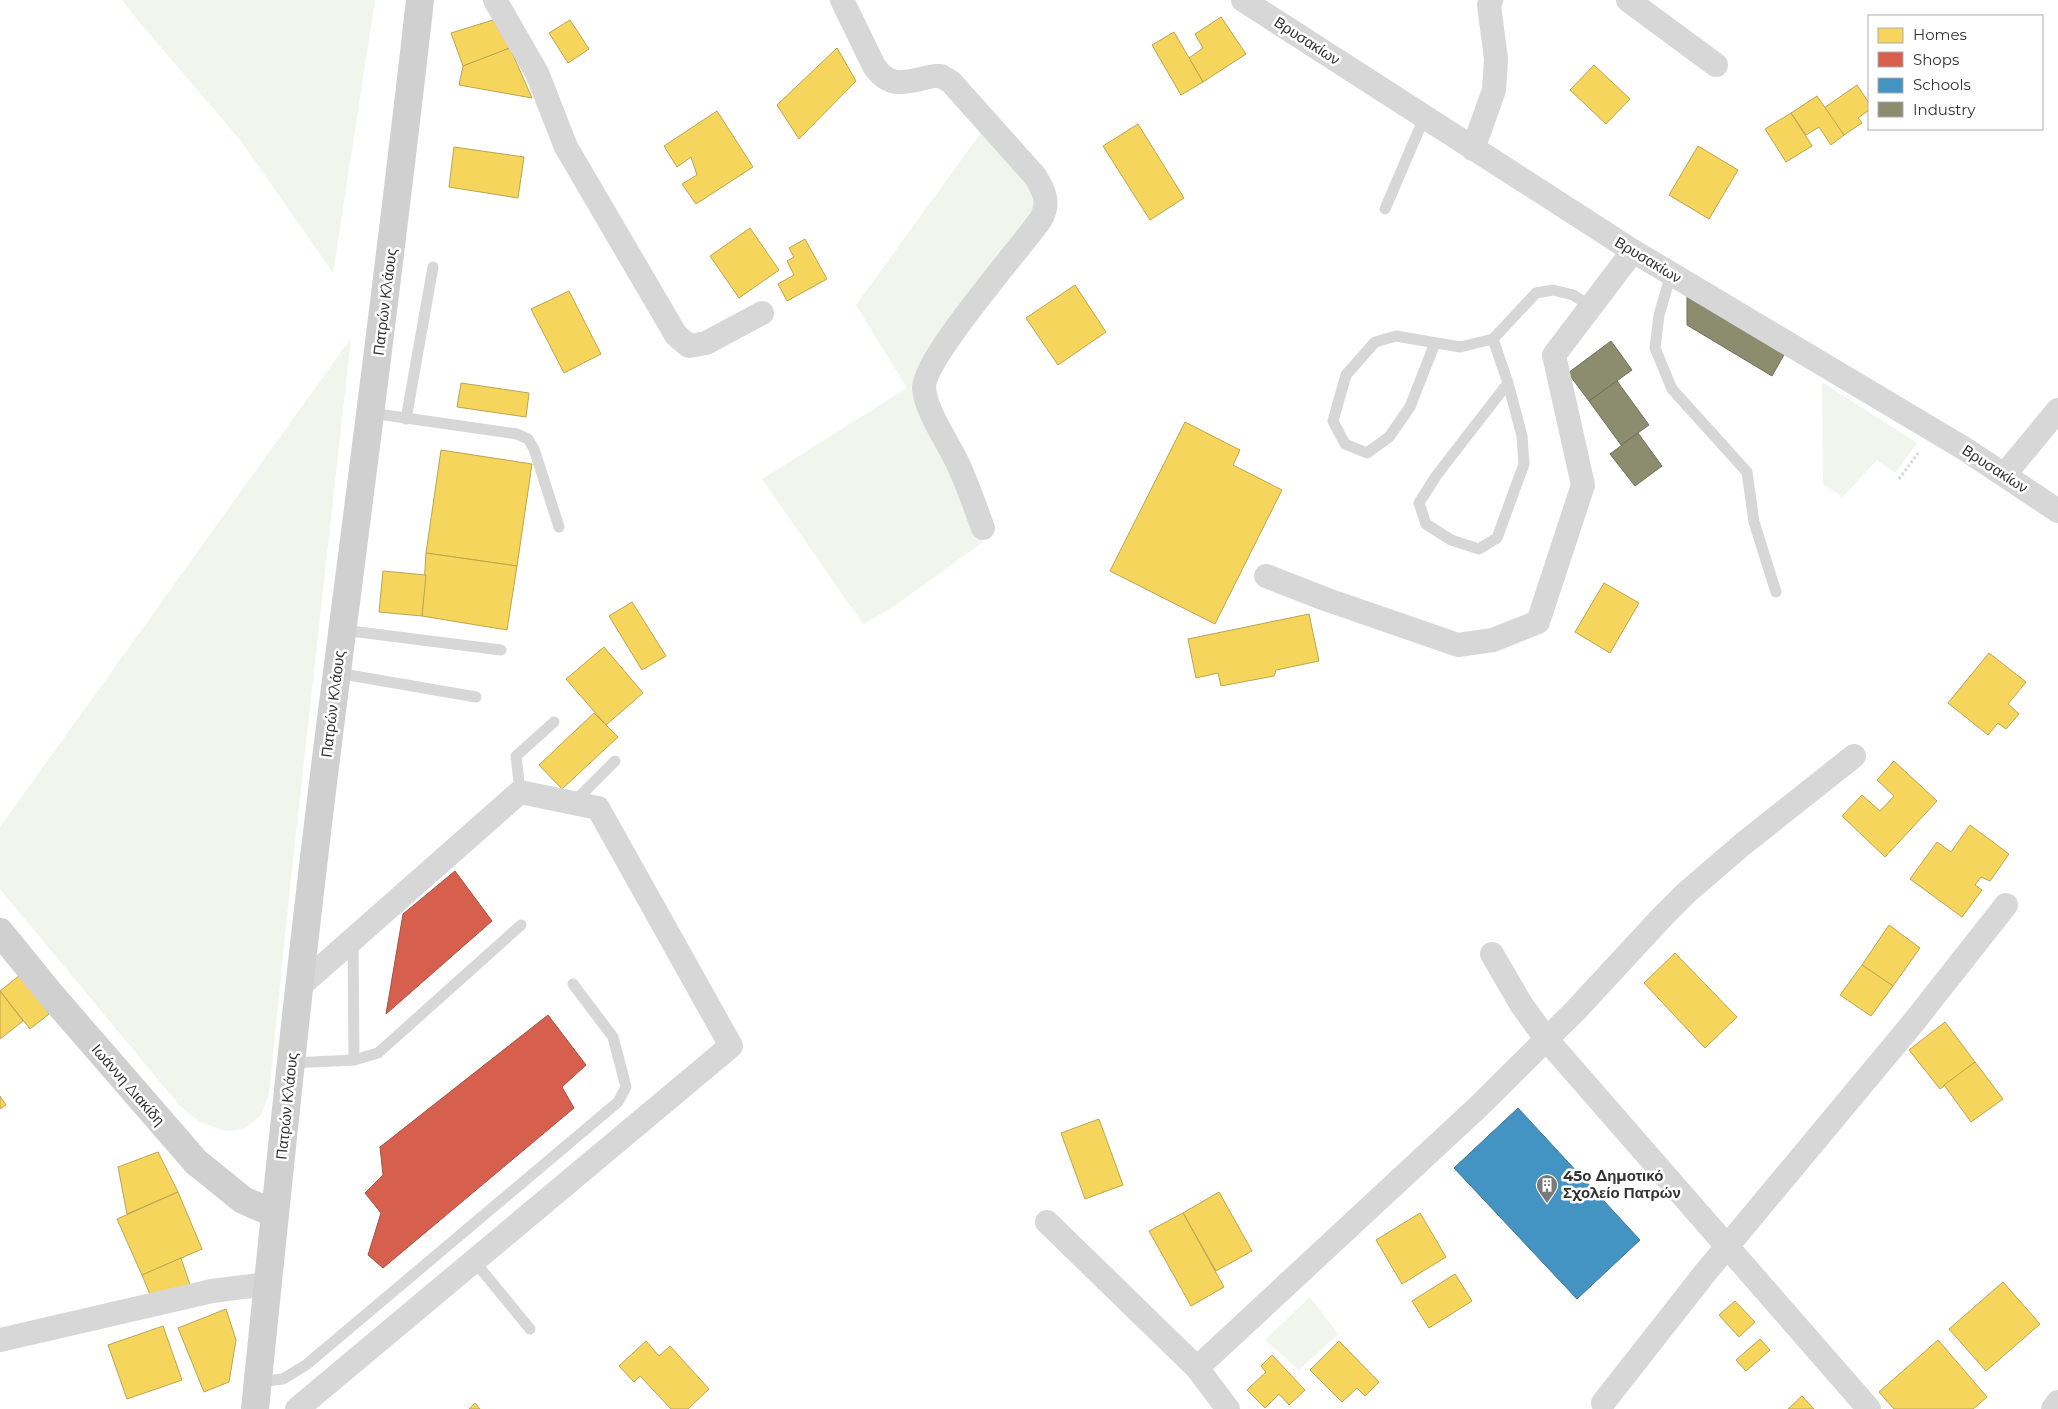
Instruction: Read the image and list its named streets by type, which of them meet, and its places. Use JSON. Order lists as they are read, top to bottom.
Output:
{
  "streets": {
    "main road": ["Πατρών Κλάους", "Ιωάννη Διακίδη"],
    "street": ["Βρυσακίων"]
  },
  "crossings": [
    ["Πατρών Κλάους", "Ιωάννη Διακίδη"]
  ],
  "places": {
    "building": ["45ο Δημοτικό Σχολείο Πατρών"]
  },
  "legend": [
    "Homes",
    "Shops",
    "Schools",
    "Industry"
  ]
}
